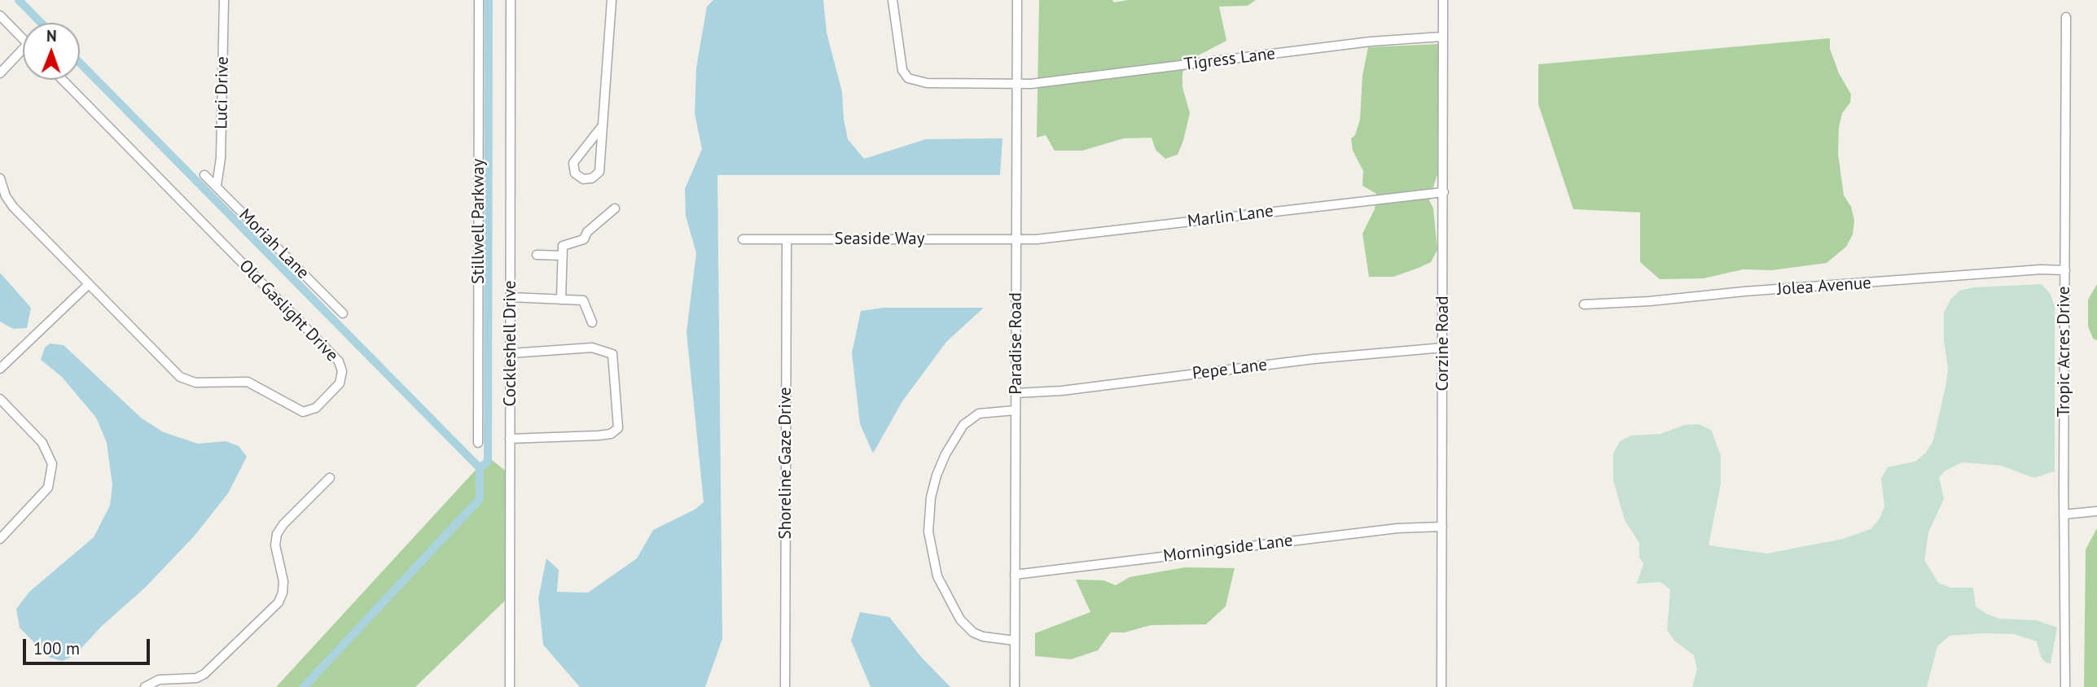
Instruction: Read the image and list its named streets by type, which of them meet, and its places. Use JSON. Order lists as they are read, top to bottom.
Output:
{
  "streets": {
    "street": [
      "Tigress Lane",
      "Luci Drive",
      "Marlin Lane",
      "Stillwell Parkway",
      "Seaside Way",
      "Moriah Lane",
      "Jolea Avenue",
      "Old Gaslight Drive",
      "Cockleshell Drive",
      "Paradise Road",
      "Corzine Road",
      "Tropic Acres Drive",
      "Pepe Lane",
      "Shoreline Gaze Drive",
      "Morningside Lane"
    ]
  },
  "crossings": [
    ["Tigress Lane", "Paradise Road"],
    ["Tigress Lane", "Corzine Road"],
    ["Luci Drive", "Moriah Lane"],
    ["Marlin Lane", "Seaside Way"],
    ["Marlin Lane", "Paradise Road"],
    ["Marlin Lane", "Corzine Road"],
    ["Seaside Way", "Paradise Road"],
    ["Seaside Way", "Shoreline Gaze Drive"],
    ["Jolea Avenue", "Tropic Acres Drive"],
    ["Paradise Road", "Pepe Lane"],
    ["Paradise Road", "Morningside Lane"],
    ["Corzine Road", "Pepe Lane"],
    ["Corzine Road", "Morningside Lane"]
  ],
  "scale_bar": "100 m",
  "north": "top"
}
